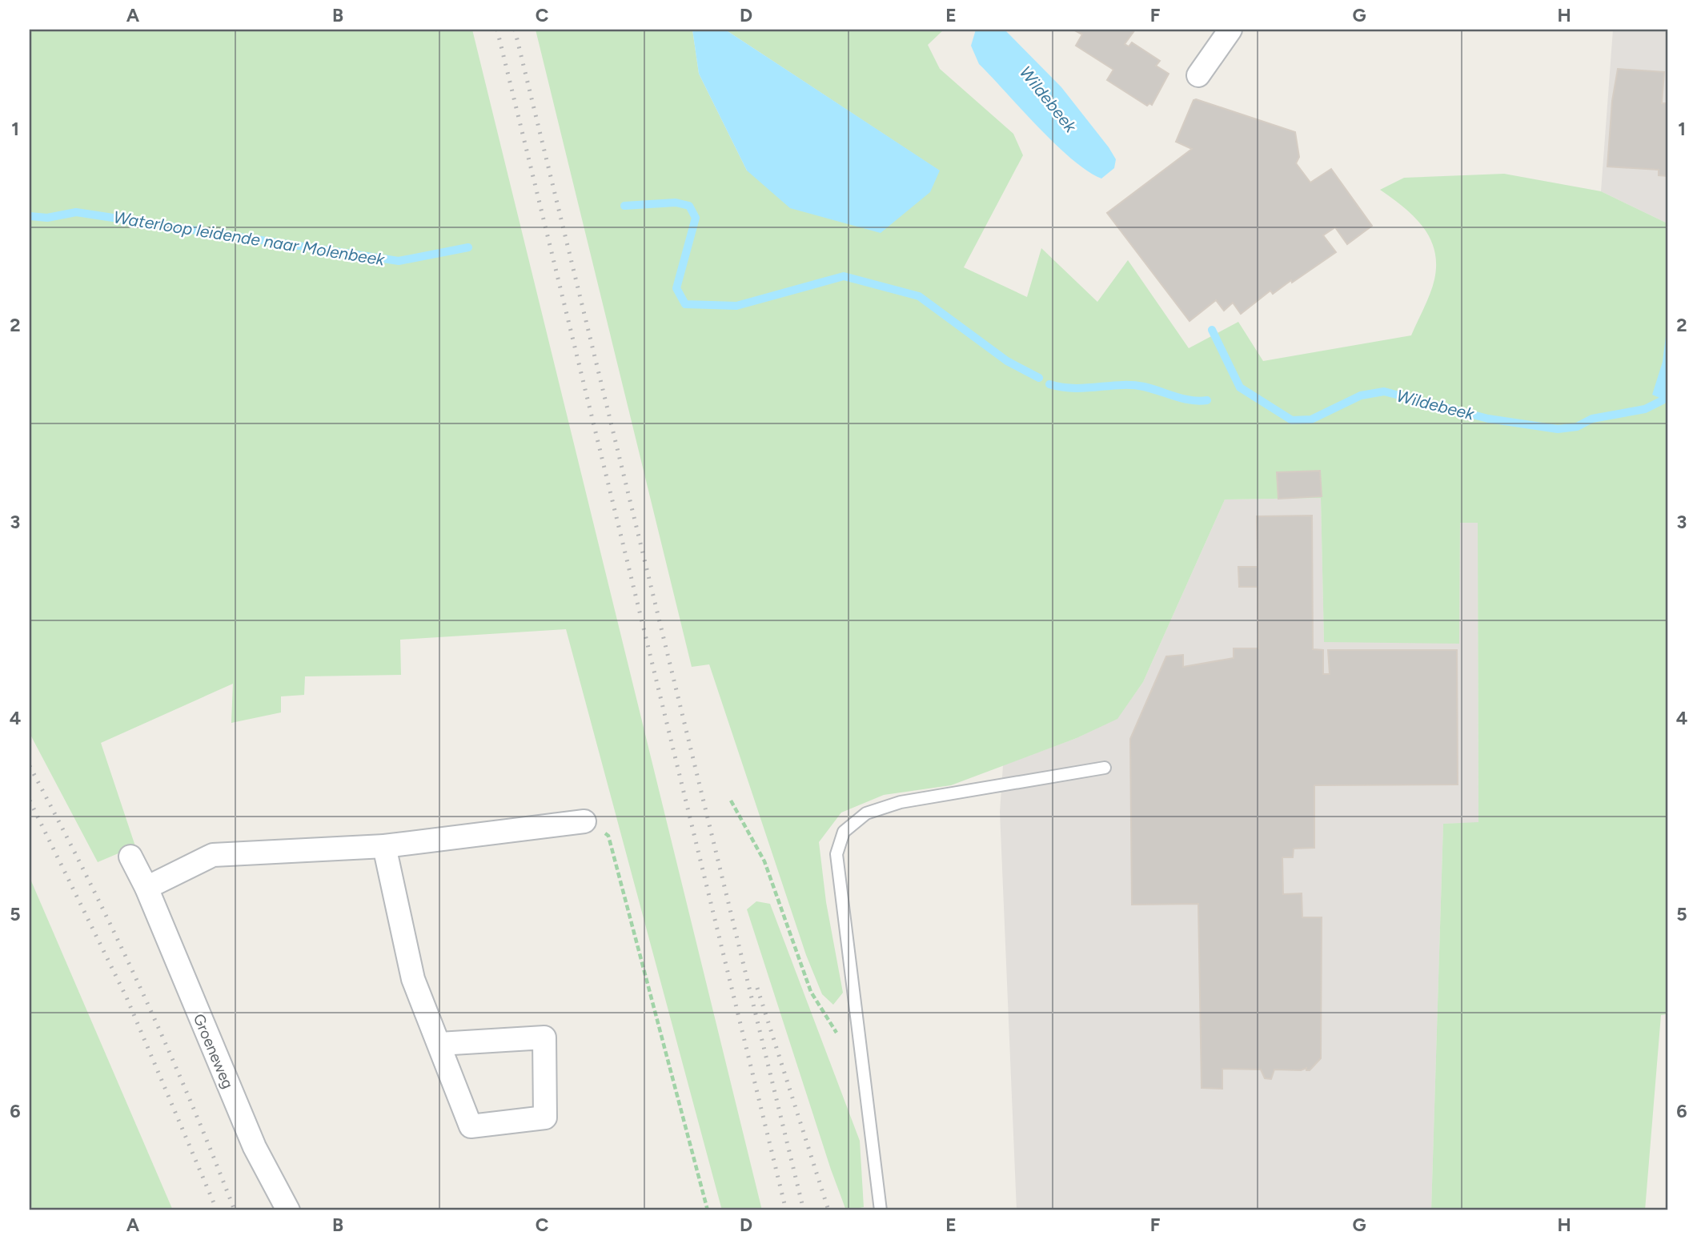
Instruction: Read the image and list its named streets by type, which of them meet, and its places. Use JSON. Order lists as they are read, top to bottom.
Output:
{
  "streets": {
    "street": ["Groeneweg"]
  },
  "water": ["Wildebeek", "Waterloop leidende naar Molenbeek"],
  "grid": {
    "columns": [
      "A",
      "B",
      "C",
      "D",
      "E",
      "F",
      "G",
      "H"
    ],
    "rows": [
      "1",
      "2",
      "3",
      "4",
      "5",
      "6"
    ]
  }
}
